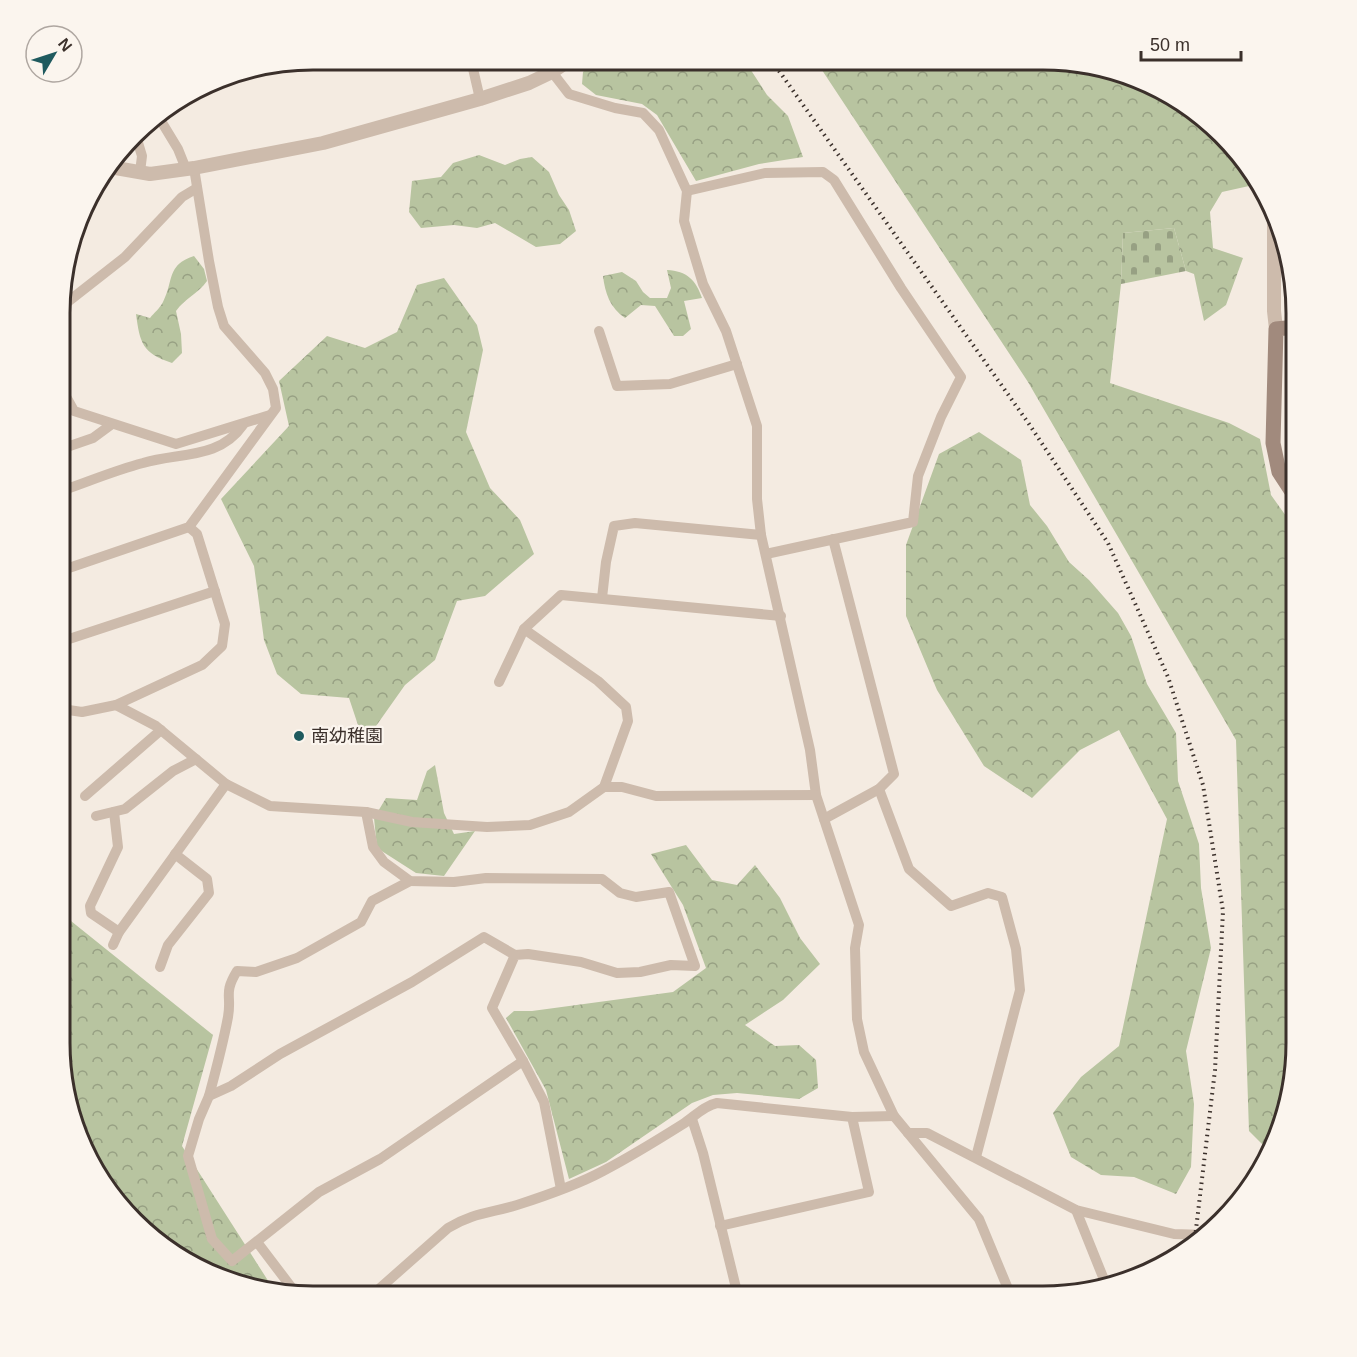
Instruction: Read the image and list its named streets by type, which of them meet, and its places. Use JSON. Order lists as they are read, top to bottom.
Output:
{
  "places": ["南幼稚園"],
  "scale_bar": "50 m",
  "north": "top right"
}
